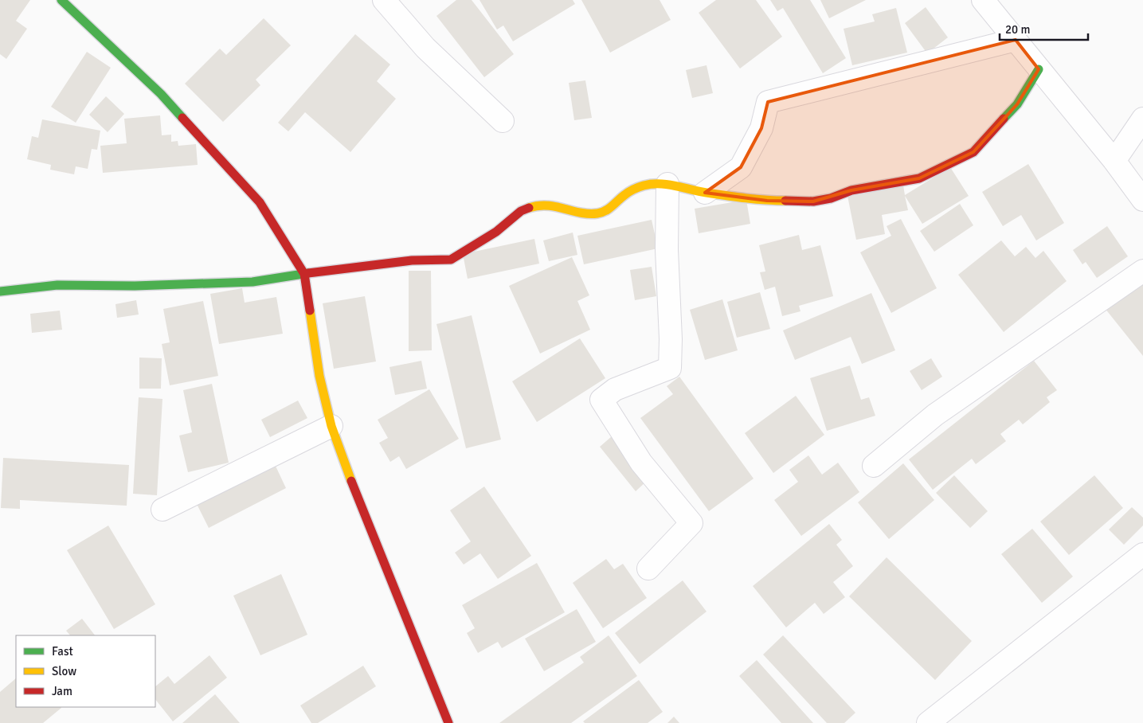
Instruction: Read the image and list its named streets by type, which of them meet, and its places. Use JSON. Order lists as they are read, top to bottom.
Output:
{
  "legend": ["Fast", "Slow", "Jam"],
  "scale_bar": "20 m"
}
